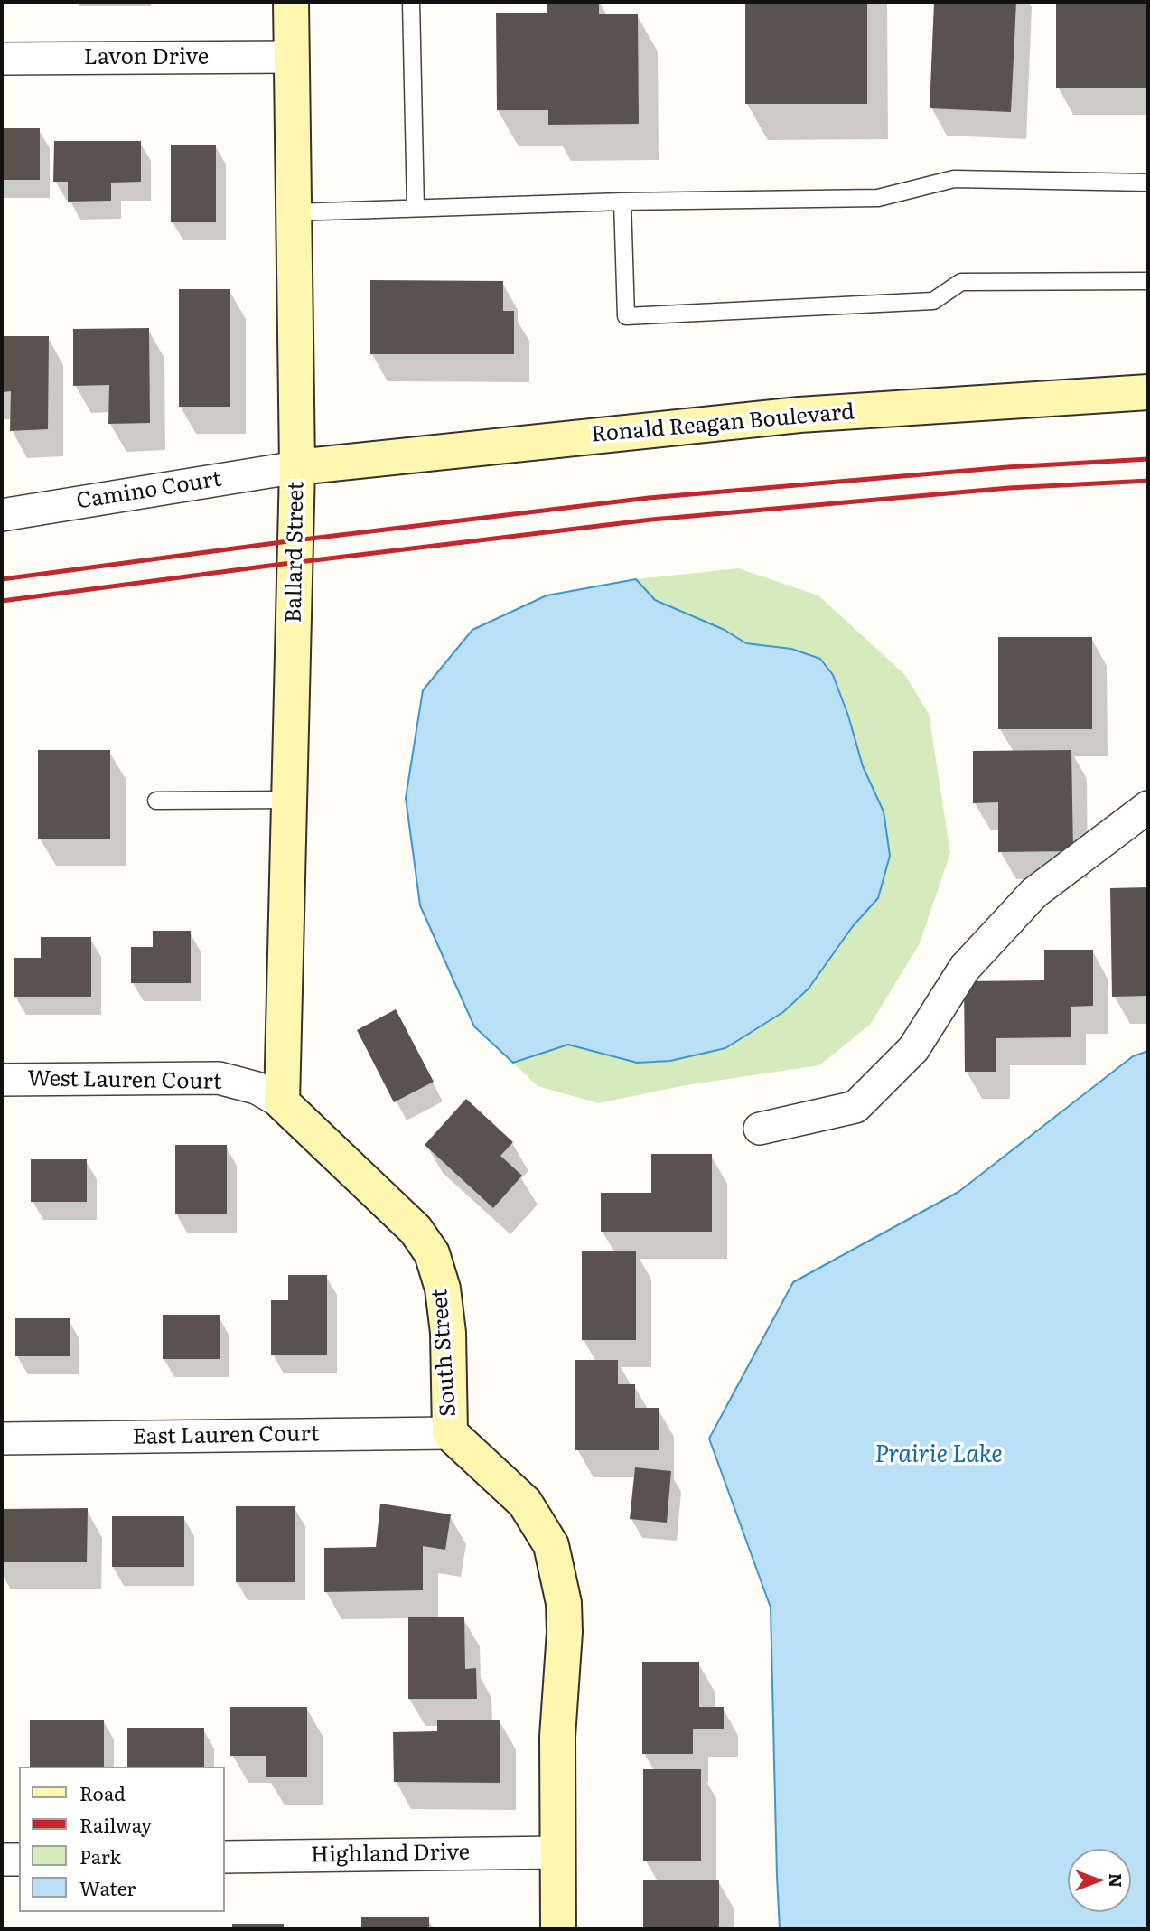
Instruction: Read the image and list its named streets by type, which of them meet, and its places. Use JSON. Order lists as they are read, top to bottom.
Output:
{
  "streets": {
    "street": [
      "Lavon Drive",
      "Ronald Reagan Boulevard",
      "Camino Court",
      "Ballard Street",
      "West Lauren Court",
      "South Street",
      "East Lauren Court",
      "Highland Drive"
    ]
  },
  "crossings": [
    ["Lavon Drive", "Ballard Street"],
    ["Ronald Reagan Boulevard", "Camino Court"],
    ["Ronald Reagan Boulevard", "Ballard Street"],
    ["Camino Court", "Ballard Street"],
    ["Ballard Street", "West Lauren Court"],
    ["Ballard Street", "South Street"],
    ["West Lauren Court", "South Street"],
    ["South Street", "East Lauren Court"],
    ["South Street", "Highland Drive"]
  ],
  "water": ["Prairie Lake"],
  "legend": [
    "Road",
    "Railway",
    "Park",
    "Water"
  ],
  "north": "right"
}
